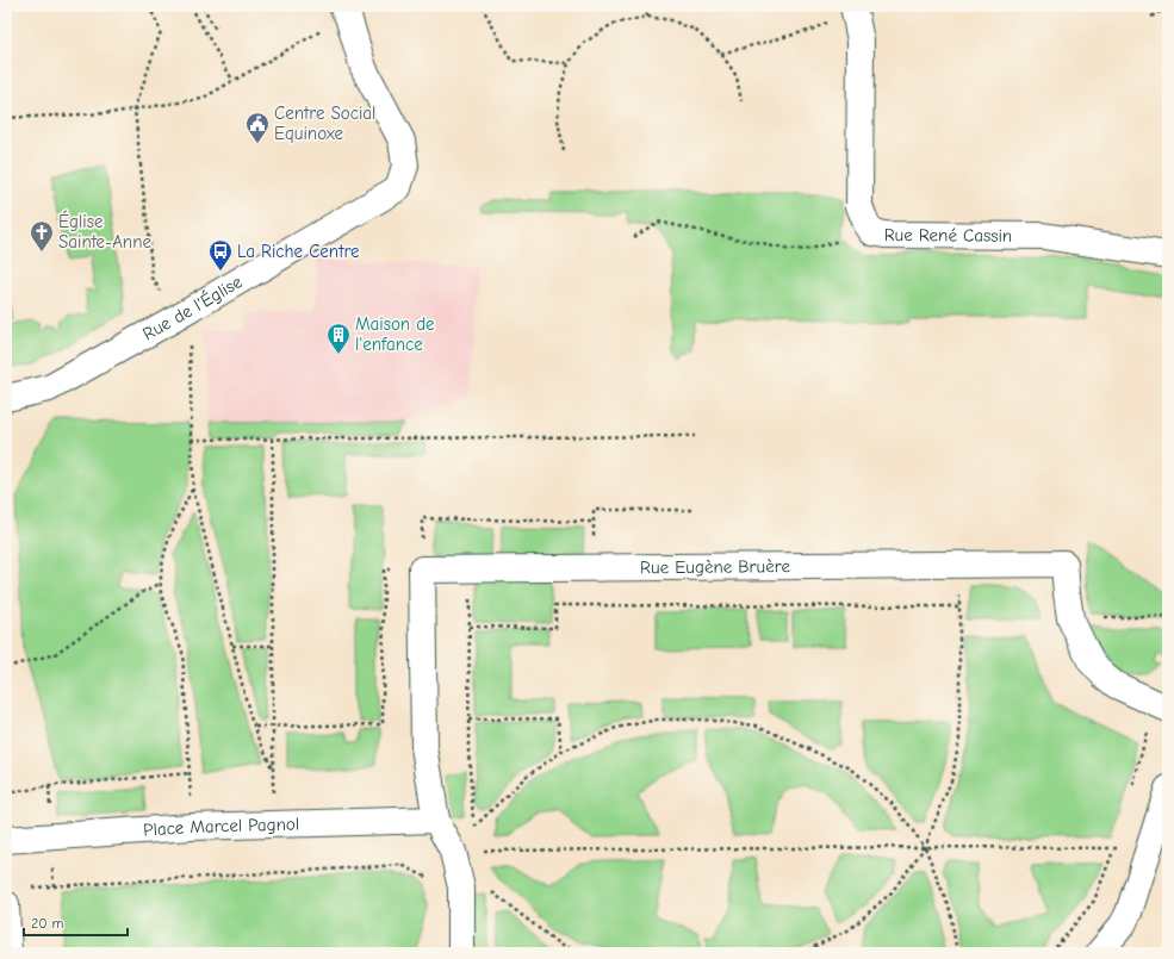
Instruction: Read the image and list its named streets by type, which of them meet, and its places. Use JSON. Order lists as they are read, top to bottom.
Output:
{
  "streets": {
    "street": [
      "Rue René Cassin",
      "Rue de l'Église",
      "Rue Eugène Bruère",
      "Place Marcel Pagnol"
    ]
  },
  "places": {
    "public building": ["Centre Social Equinoxe"],
    "church": ["Église Sainte-Anne"],
    "bus stop": ["La Riche Centre"],
    "building": ["Maison de l'enfance"]
  },
  "scale_bar": "20 m"
}
